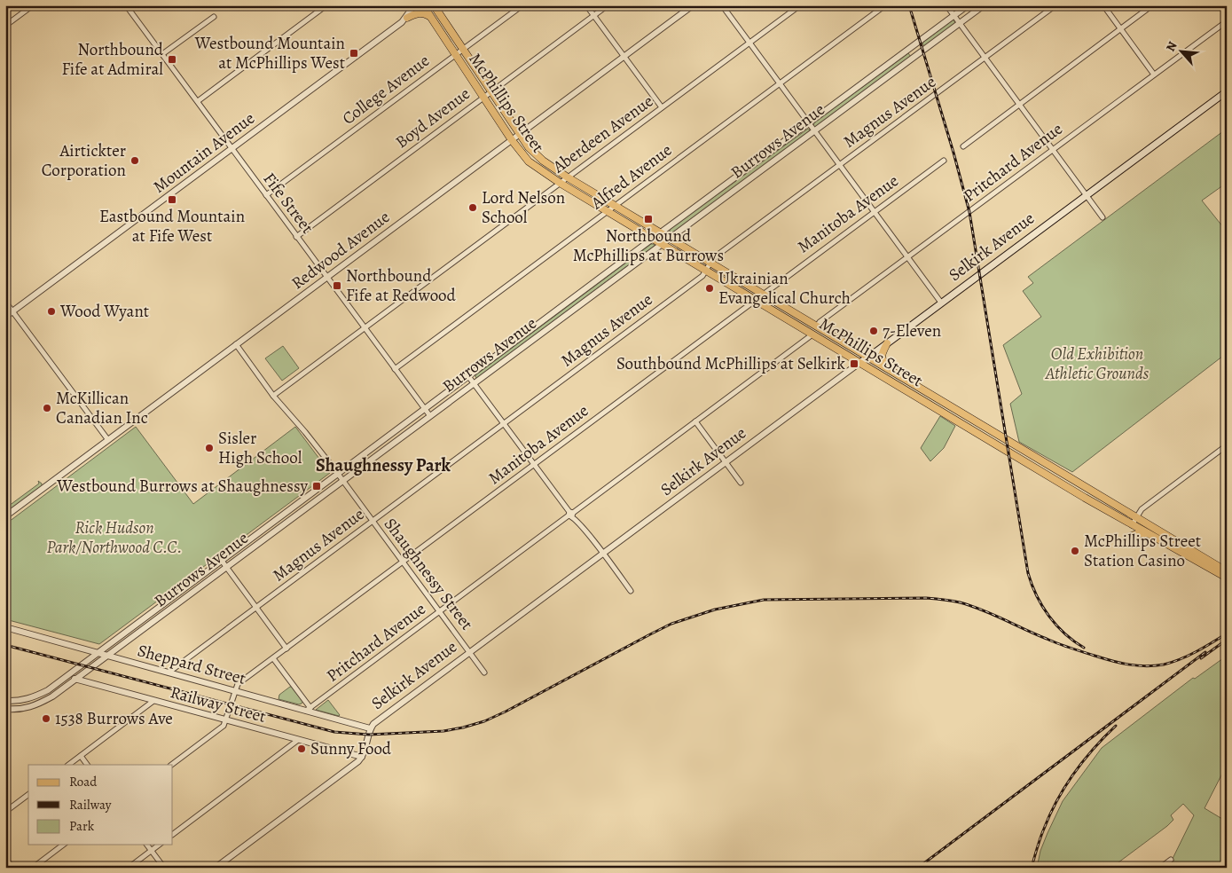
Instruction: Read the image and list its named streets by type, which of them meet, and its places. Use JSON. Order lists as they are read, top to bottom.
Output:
{
  "streets": {
    "main road": ["McPhillips Street", "Selkirk Avenue"],
    "street": [
      "College Avenue",
      "Magnus Avenue",
      "Boyd Avenue",
      "Aberdeen Avenue",
      "Burrows Avenue",
      "Mountain Avenue",
      "Pritchard Avenue",
      "Alfred Avenue",
      "Fife Street",
      "Manitoba Avenue",
      "Redwood Avenue",
      "Shaughnessy Street",
      "Sheppard Street",
      "Railway Street"
    ]
  },
  "crossings": [
    ["College Avenue", "McPhillips Street"],
    ["College Avenue", "Fife Street"],
    ["McPhillips Street", "Magnus Avenue"],
    ["McPhillips Street", "Boyd Avenue"],
    ["McPhillips Street", "Aberdeen Avenue"],
    ["McPhillips Street", "Burrows Avenue"],
    ["McPhillips Street", "Pritchard Avenue"],
    ["McPhillips Street", "Alfred Avenue"],
    ["McPhillips Street", "Manitoba Avenue"],
    ["McPhillips Street", "Selkirk Avenue"],
    ["McPhillips Street", "Redwood Avenue"],
    ["Magnus Avenue", "Shaughnessy Street"],
    ["Magnus Avenue", "Sheppard Street"],
    ["Boyd Avenue", "Fife Street"],
    ["Aberdeen Avenue", "Fife Street"],
    ["Aberdeen Avenue", "Shaughnessy Street"],
    ["Burrows Avenue", "Fife Street"],
    ["Burrows Avenue", "Shaughnessy Street"],
    ["Burrows Avenue", "Sheppard Street"],
    ["Burrows Avenue", "Railway Street"],
    ["Mountain Avenue", "Fife Street"],
    ["Pritchard Avenue", "Shaughnessy Street"],
    ["Pritchard Avenue", "Sheppard Street"],
    ["Alfred Avenue", "Fife Street"],
    ["Fife Street", "Redwood Avenue"],
    ["Manitoba Avenue", "Shaughnessy Street"],
    ["Manitoba Avenue", "Sheppard Street"],
    ["Manitoba Avenue", "Railway Street"],
    ["Selkirk Avenue", "Shaughnessy Street"],
    ["Selkirk Avenue", "Sheppard Street"],
    ["Selkirk Avenue", "Railway Street"],
    ["Redwood Avenue", "Shaughnessy Street"]
  ],
  "districts": ["Shaughnessy Park"],
  "parks": ["Old Exhibition Athletic Grounds", "Rick Hudson Park/Northwood C.C."],
  "places": {
    "transit": [
      "Westbound Mountain at McPhillips West",
      "Northbound Fife at Admiral",
      "Eastbound Mountain at Fife West",
      "Northbound McPhillips at Burrows",
      "Northbound Fife at Redwood",
      "Southbound McPhillips at Selkirk",
      "Westbound Burrows at Shaughnessy"
    ],
    "other": [
      "Airtickter Corporation",
      "Lord Nelson School",
      "Ukrainian Evangelical Church",
      "Wood Wyant",
      "7-Eleven",
      "McKillican Canadian Inc",
      "Sisler High School",
      "McPhillips Street Station Casino",
      "1538 Burrows Ave",
      "Sunny Food"
    ]
  },
  "legend": ["Road", "Railway", "Park"],
  "north": "top left"
}
